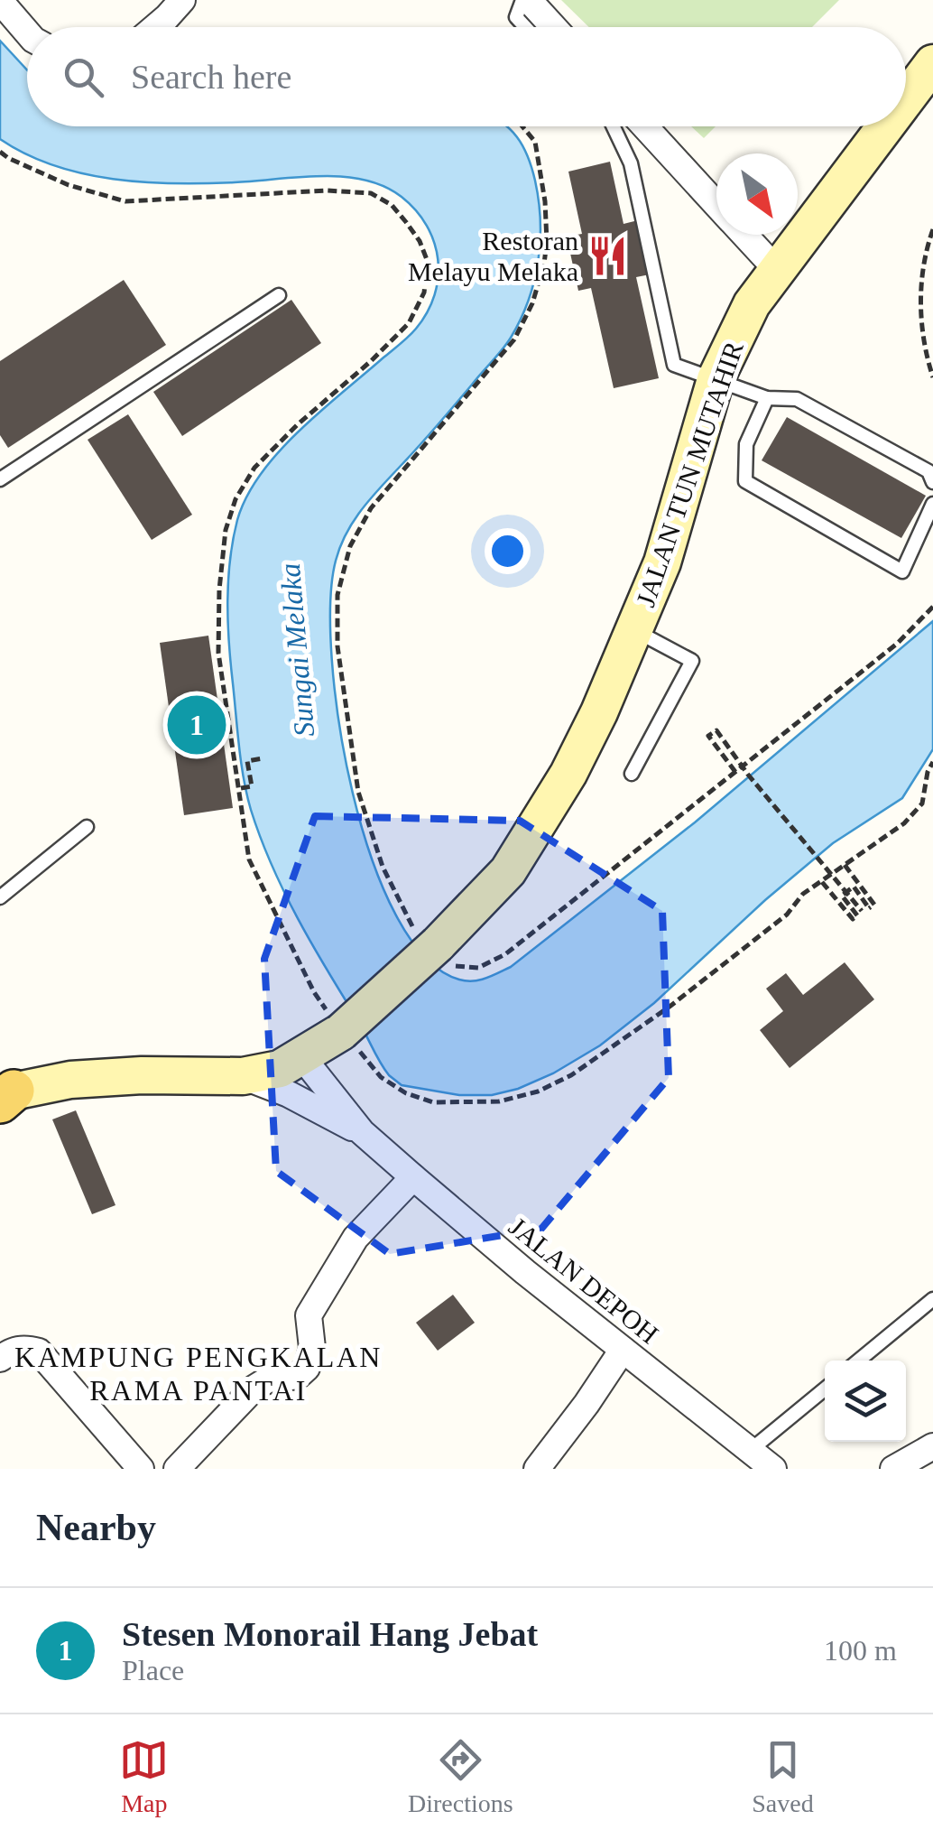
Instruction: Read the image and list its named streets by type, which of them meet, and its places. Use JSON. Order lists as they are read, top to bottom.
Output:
{
  "streets": {
    "street": ["JALAN TUN MUTAHIR", "JALAN DEPOH"]
  },
  "crossings": [
    ["JALAN TUN MUTAHIR", "JALAN DEPOH"]
  ],
  "districts": ["KAMPUNG PENGKALAN RAMA PANTAI"],
  "water": ["Sungai Melaka"],
  "places": {
    "restaurant": ["Restoran Melayu Melaka"]
  },
  "north": "bottom right",
  "page": {
    "search": "Search here",
    "pins": "1",
    "heading": "Nearby",
    "list": [
      {
        "mark": "1",
        "name": "Stesen Monorail Hang Jebat",
        "note": "Place",
        "value": "100 m"
      }
    ],
    "nav": ["Map", "Directions", "Saved"]
  }
}
